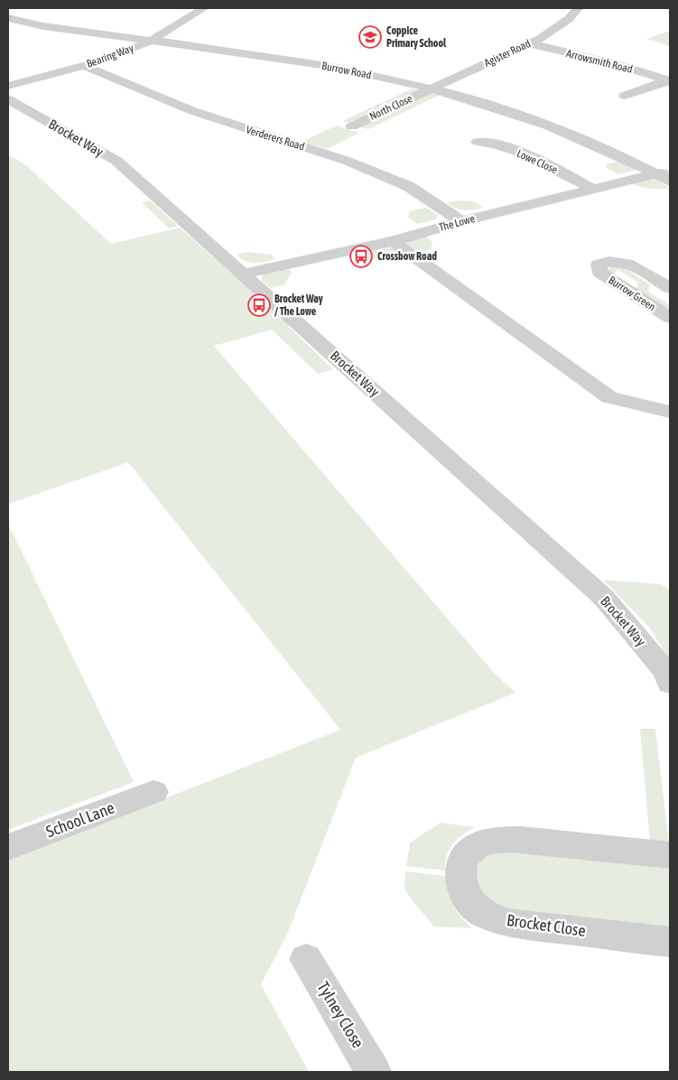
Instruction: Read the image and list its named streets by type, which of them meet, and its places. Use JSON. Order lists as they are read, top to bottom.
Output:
{
  "streets": {
    "street": [
      "Agister Road",
      "Bearing Way",
      "Arrowsmith Road",
      "Burrow Road",
      "North Close",
      "Brocket Way",
      "Verderers Road",
      "Lowe Close",
      "The Lowe",
      "Burrow Green",
      "School Lane",
      "Brocket Close",
      "Tylney Close"
    ]
  },
  "crossings": [
    ["Agister Road", "Arrowsmith Road"],
    ["Agister Road", "Burrow Road"],
    ["Agister Road", "North Close"],
    ["Bearing Way", "Burrow Road"],
    ["Bearing Way", "Verderers Road"],
    ["Burrow Road", "North Close"],
    ["Burrow Road", "The Lowe"],
    ["Brocket Way", "The Lowe"],
    ["Verderers Road", "The Lowe"],
    ["Lowe Close", "The Lowe"]
  ],
  "places": {
    "school or university": ["Coppice Primary School"],
    "bus stop": ["Crossbow Road", "Brocket Way / The Lowe"]
  }
}
